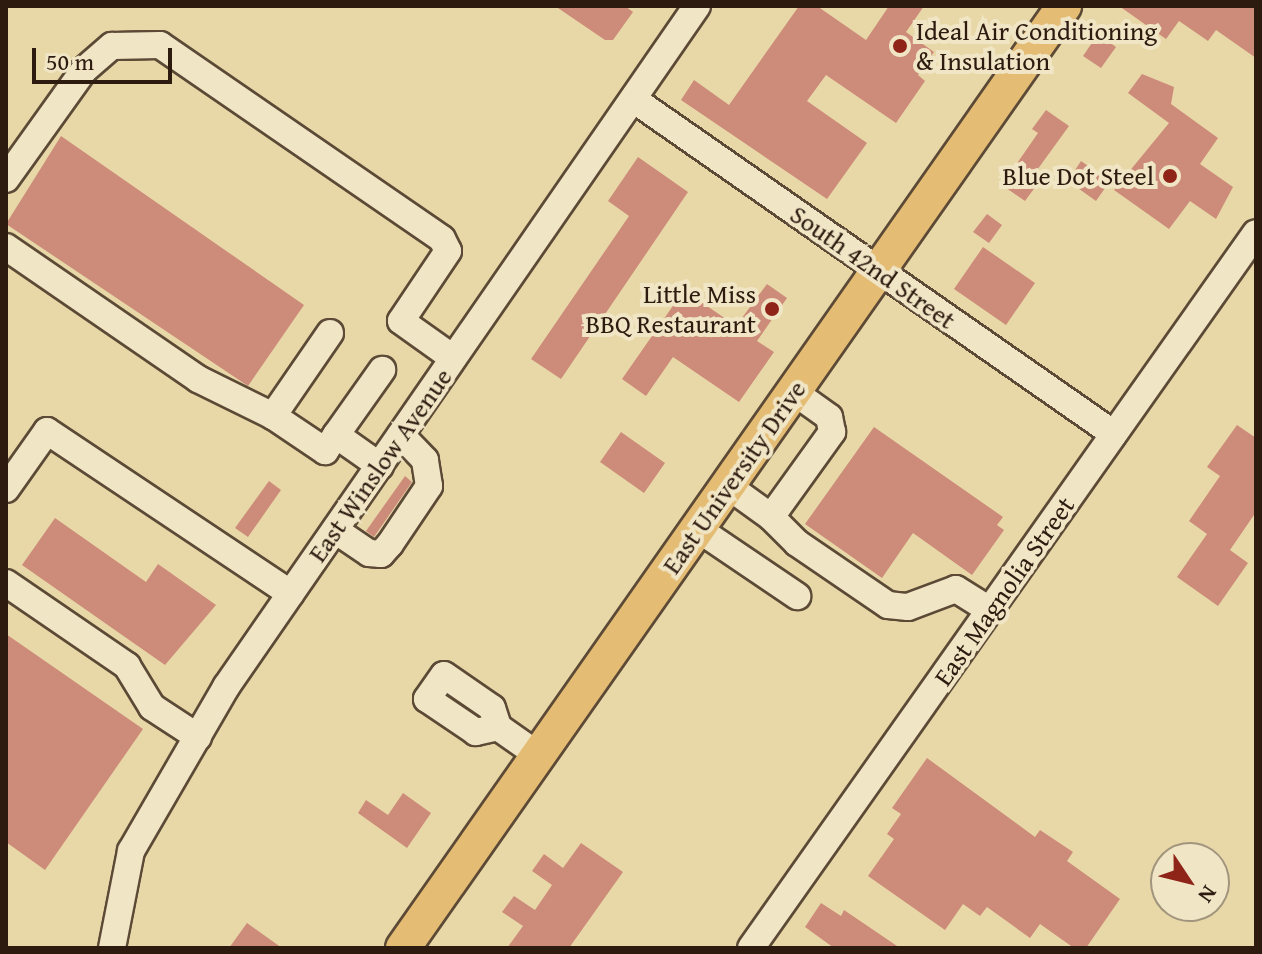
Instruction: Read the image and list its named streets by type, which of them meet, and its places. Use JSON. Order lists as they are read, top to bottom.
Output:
{
  "streets": {
    "main road": ["East University Drive"],
    "street": ["South 42nd Street", "East Winslow Avenue", "East Magnolia Street"]
  },
  "crossings": [
    ["South 42nd Street", "East Winslow Avenue"],
    ["South 42nd Street", "East University Drive"],
    ["South 42nd Street", "East Magnolia Street"]
  ],
  "places": ["Ideal Air Conditioning & Insulation", "Blue Dot Steel", "Little Miss BBQ Restaurant"],
  "scale_bar": "50 m",
  "north": "bottom right"
}
